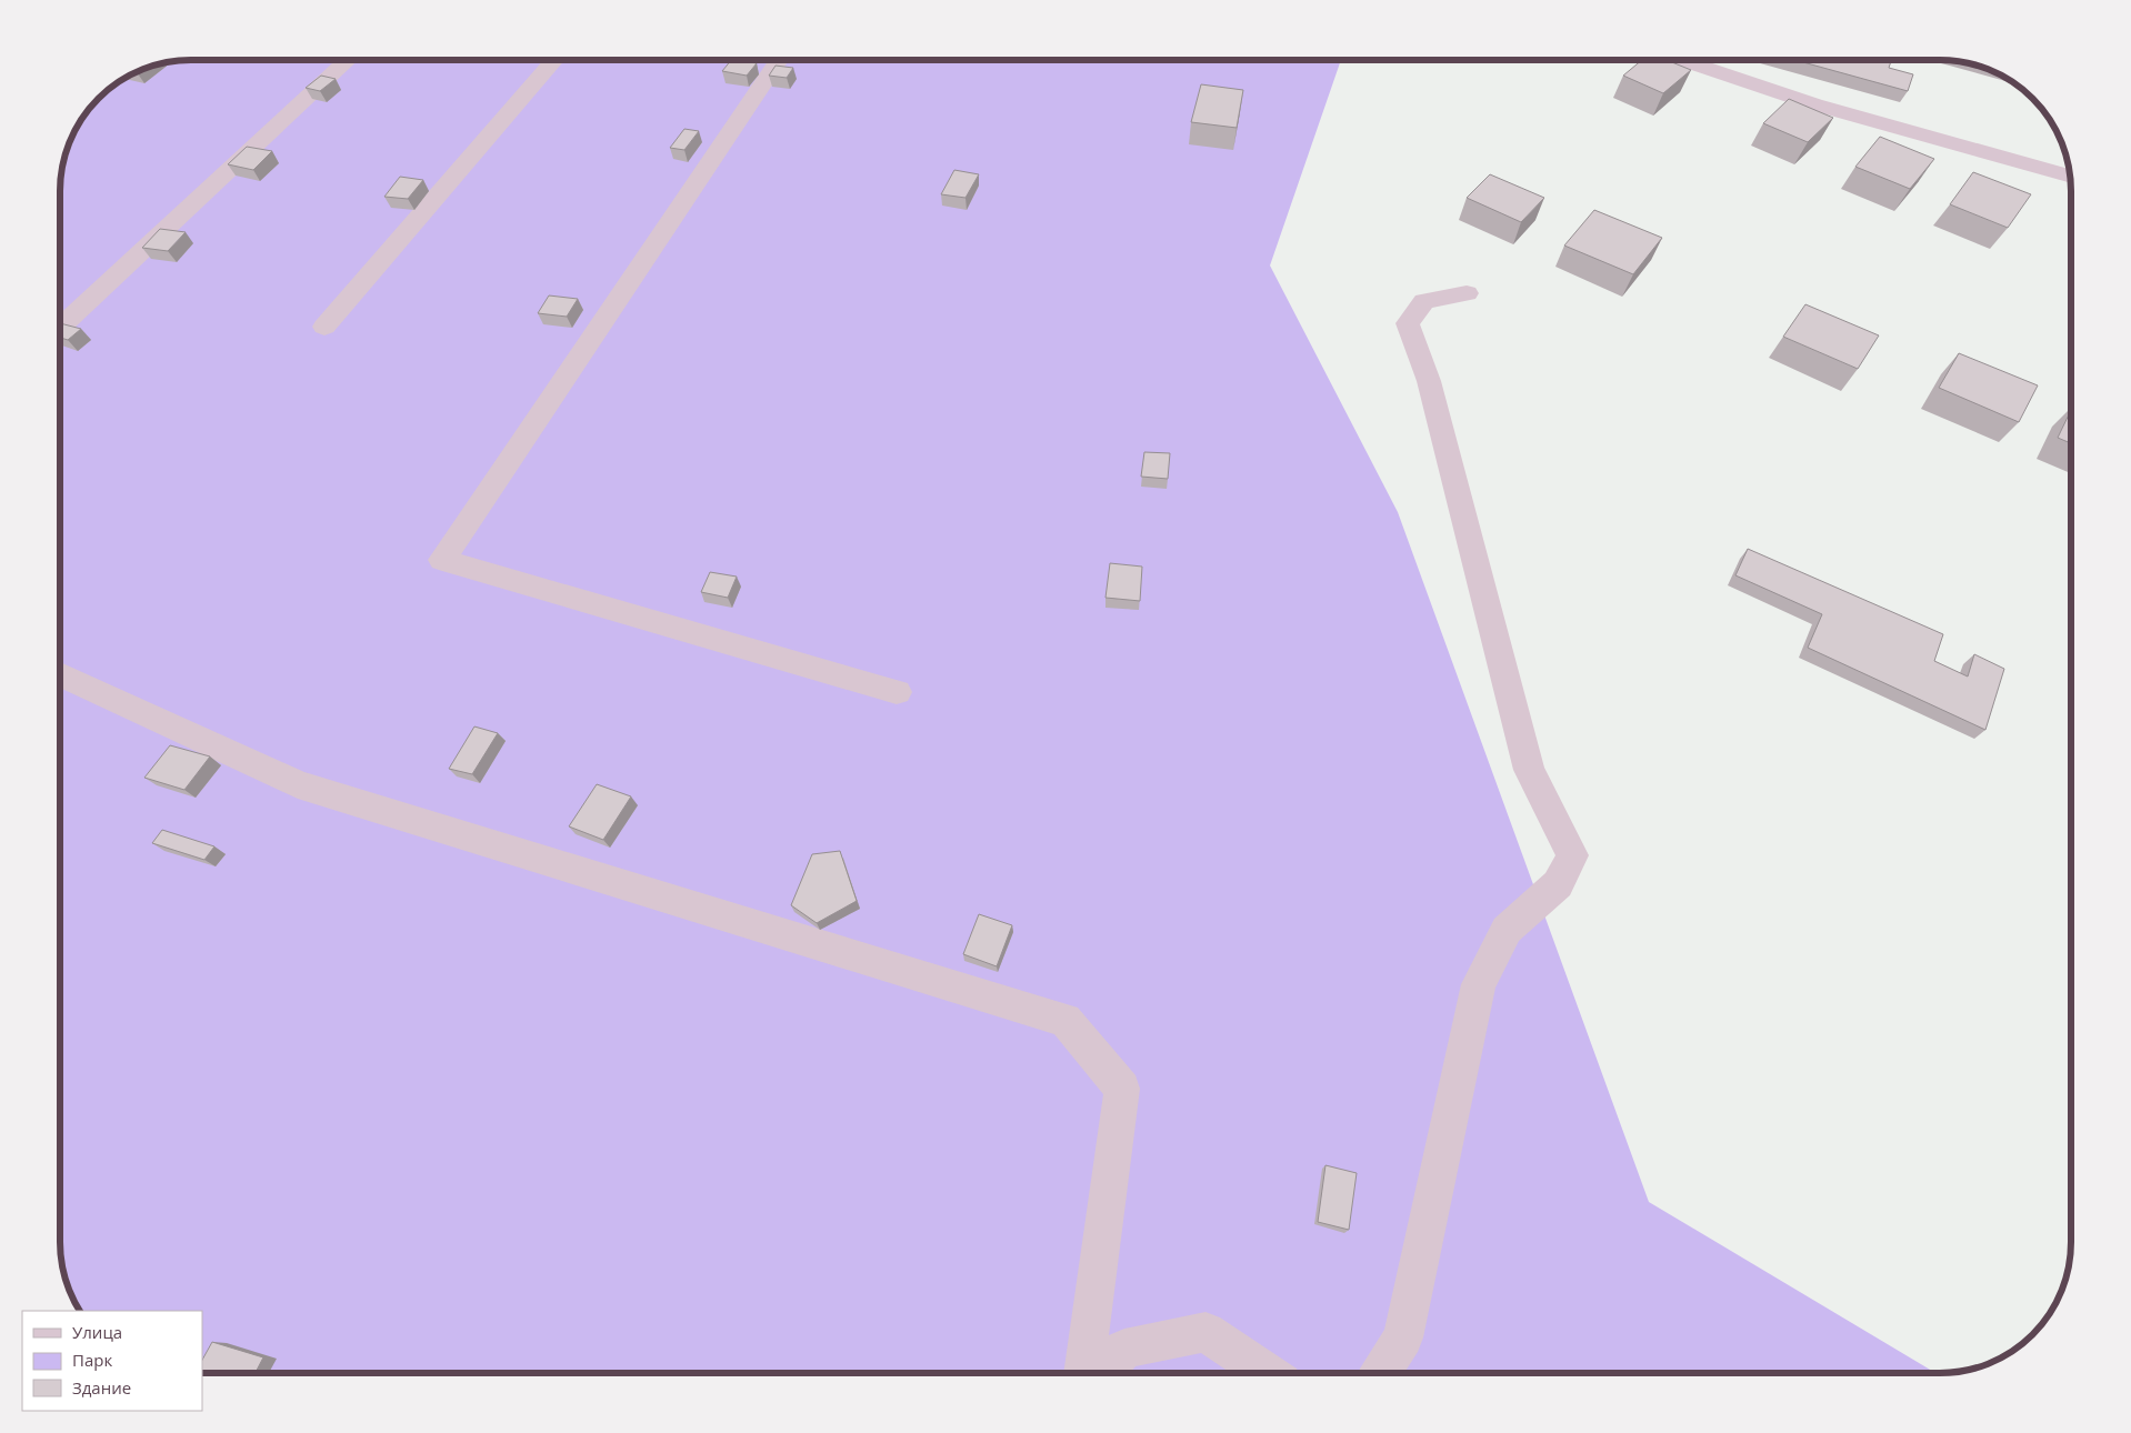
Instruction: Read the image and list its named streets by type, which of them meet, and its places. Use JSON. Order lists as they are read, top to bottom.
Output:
{
  "legend": ["Улица", "Парк", "Здание"]
}
